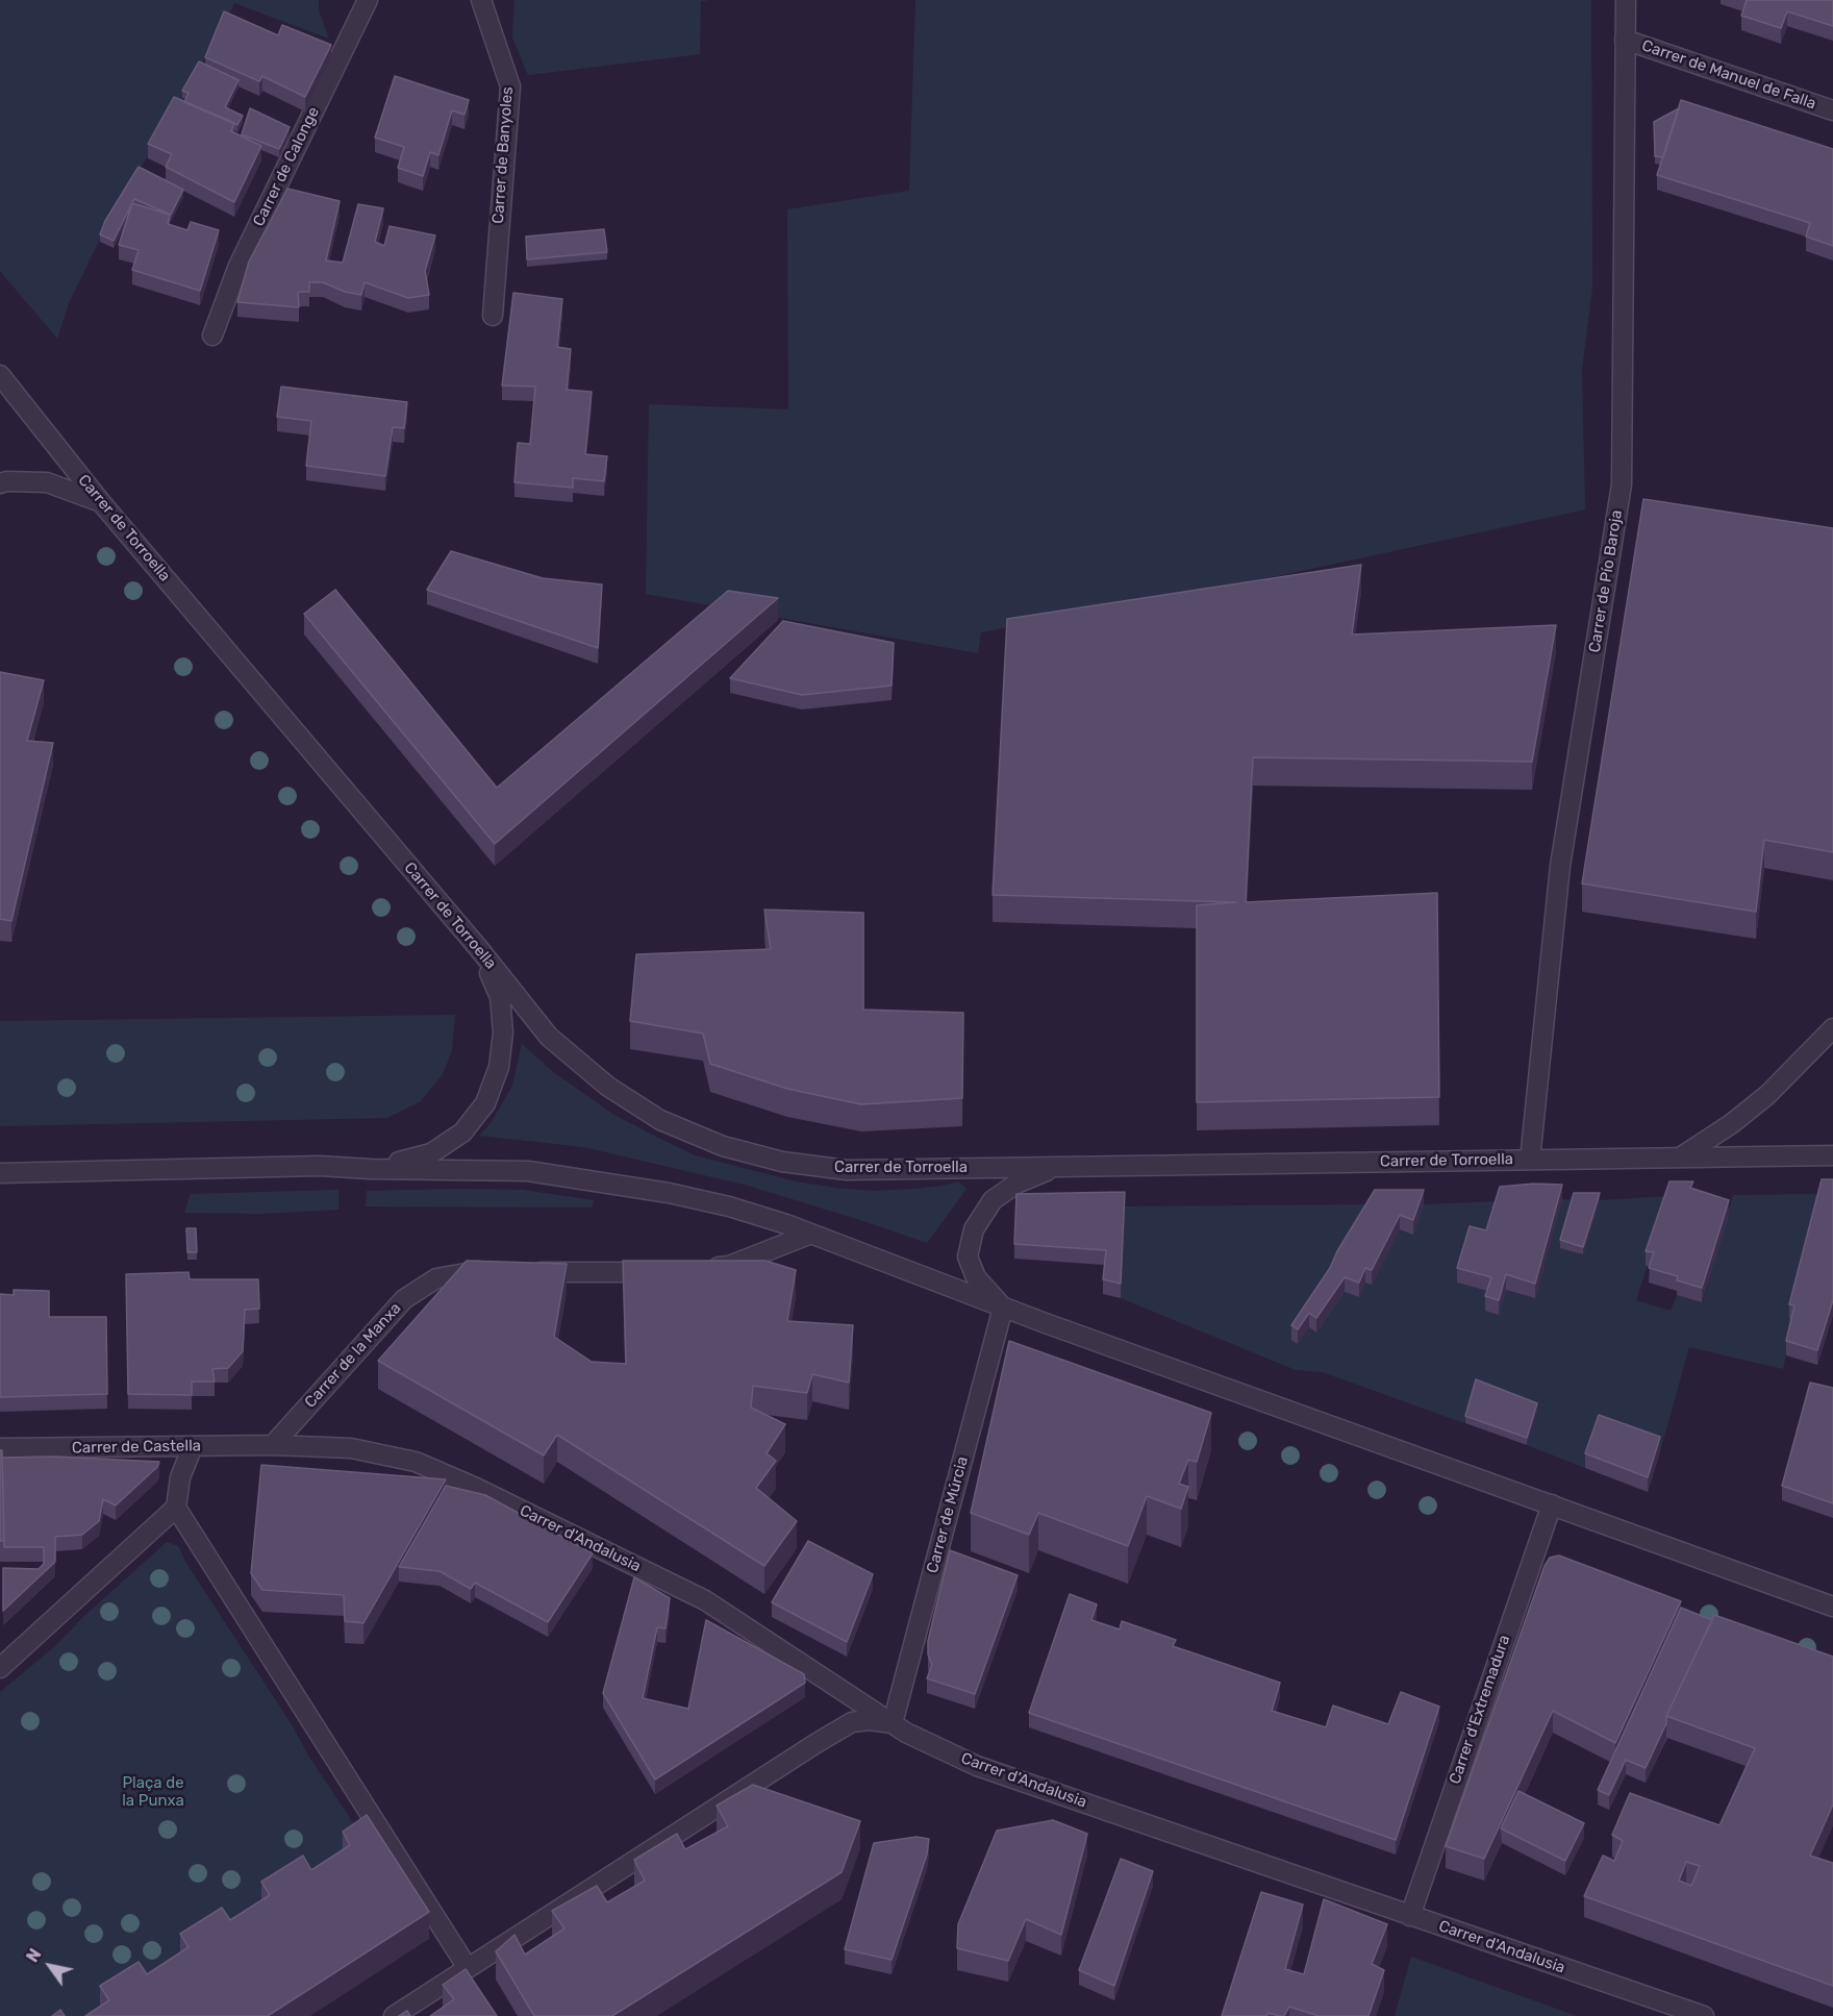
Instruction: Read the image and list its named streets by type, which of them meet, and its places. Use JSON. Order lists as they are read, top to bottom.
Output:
{
  "streets": {
    "street": [
      "Carrer de Manuel de Falla",
      "Carrer de Banyoles",
      "Carrer de Calonge",
      "Carrer de Torroella",
      "Carrer de Pío Baroja",
      "Carrer de la Manxa",
      "Carrer de Castella",
      "Carrer de Múrcia",
      "Carrer d'Andalusia",
      "Carrer d'Extremadura"
    ]
  },
  "crossings": [
    ["Carrer de Manuel de Falla", "Carrer de Pío Baroja"],
    ["Carrer de Torroella", "Carrer de Pío Baroja"],
    ["Carrer de Torroella", "Carrer de Múrcia"],
    ["Carrer de la Manxa", "Carrer de Castella"],
    ["Carrer de la Manxa", "Carrer d'Andalusia"],
    ["Carrer de Castella", "Carrer d'Andalusia"],
    ["Carrer de Múrcia", "Carrer d'Andalusia"],
    ["Carrer d'Andalusia", "Carrer d'Extremadura"]
  ],
  "parks": ["Plaça de la Punxa"],
  "north": "top left"
}
